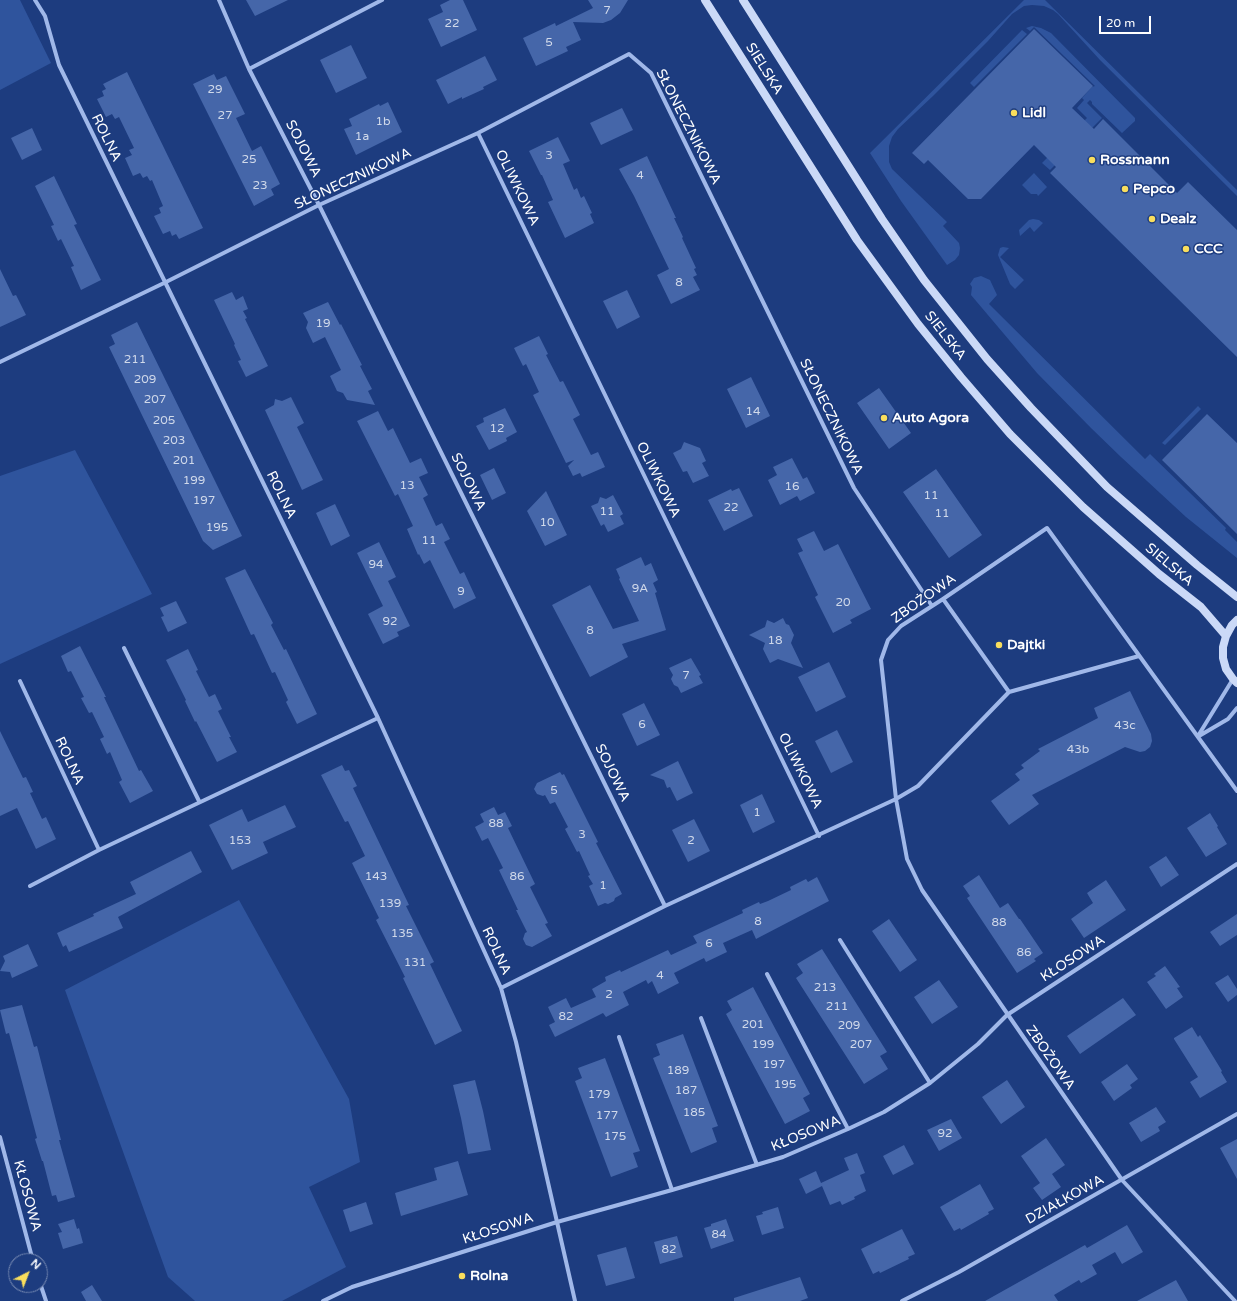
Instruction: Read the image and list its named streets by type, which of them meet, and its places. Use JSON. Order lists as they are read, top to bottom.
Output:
{
  "streets": {
    "main road": ["SIELSKA"],
    "street": [
      "SŁONECZNIKOWA",
      "ROLNA",
      "SOJOWA",
      "OLIWKOWA",
      "ZBOŻOWA",
      "KŁOSOWA",
      "DZIAŁKOWA"
    ]
  },
  "crossings": [
    ["SŁONECZNIKOWA", "ROLNA"],
    ["SŁONECZNIKOWA", "SOJOWA"],
    ["SŁONECZNIKOWA", "OLIWKOWA"],
    ["SŁONECZNIKOWA", "ZBOŻOWA"],
    ["ROLNA", "KŁOSOWA"],
    ["ZBOŻOWA", "KŁOSOWA"],
    ["ZBOŻOWA", "DZIAŁKOWA"]
  ],
  "places": [
    "Lidl",
    "Rossmann",
    "Pepco",
    "Dealz",
    "CCC",
    "Auto Agora",
    "Dajtki",
    "Rolna"
  ],
  "house_numbers": [
    "7",
    "22",
    "5",
    "29",
    "27",
    "1b",
    "1a",
    "3",
    "25",
    "4",
    "23",
    "8",
    "19",
    "211",
    "209",
    "207",
    "14",
    "205",
    "12",
    "203",
    "201",
    "199",
    "13",
    "16",
    "11",
    "197",
    "22",
    "11",
    "11",
    "10",
    "195",
    "11",
    "94",
    "9A",
    "9",
    "20",
    "92",
    "8",
    "18",
    "7",
    "6",
    "43c",
    "43b",
    "5",
    "1",
    "88",
    "3",
    "153",
    "2",
    "143",
    "86",
    "1",
    "139",
    "8",
    "88",
    "135",
    "6",
    "86",
    "131",
    "4",
    "213",
    "2",
    "211",
    "82",
    "201",
    "209",
    "199",
    "207",
    "197",
    "189",
    "195",
    "187",
    "179",
    "185",
    "177",
    "92",
    "175",
    "84",
    "82"
  ],
  "scale_bar": "20 m",
  "north": "top right"
}
